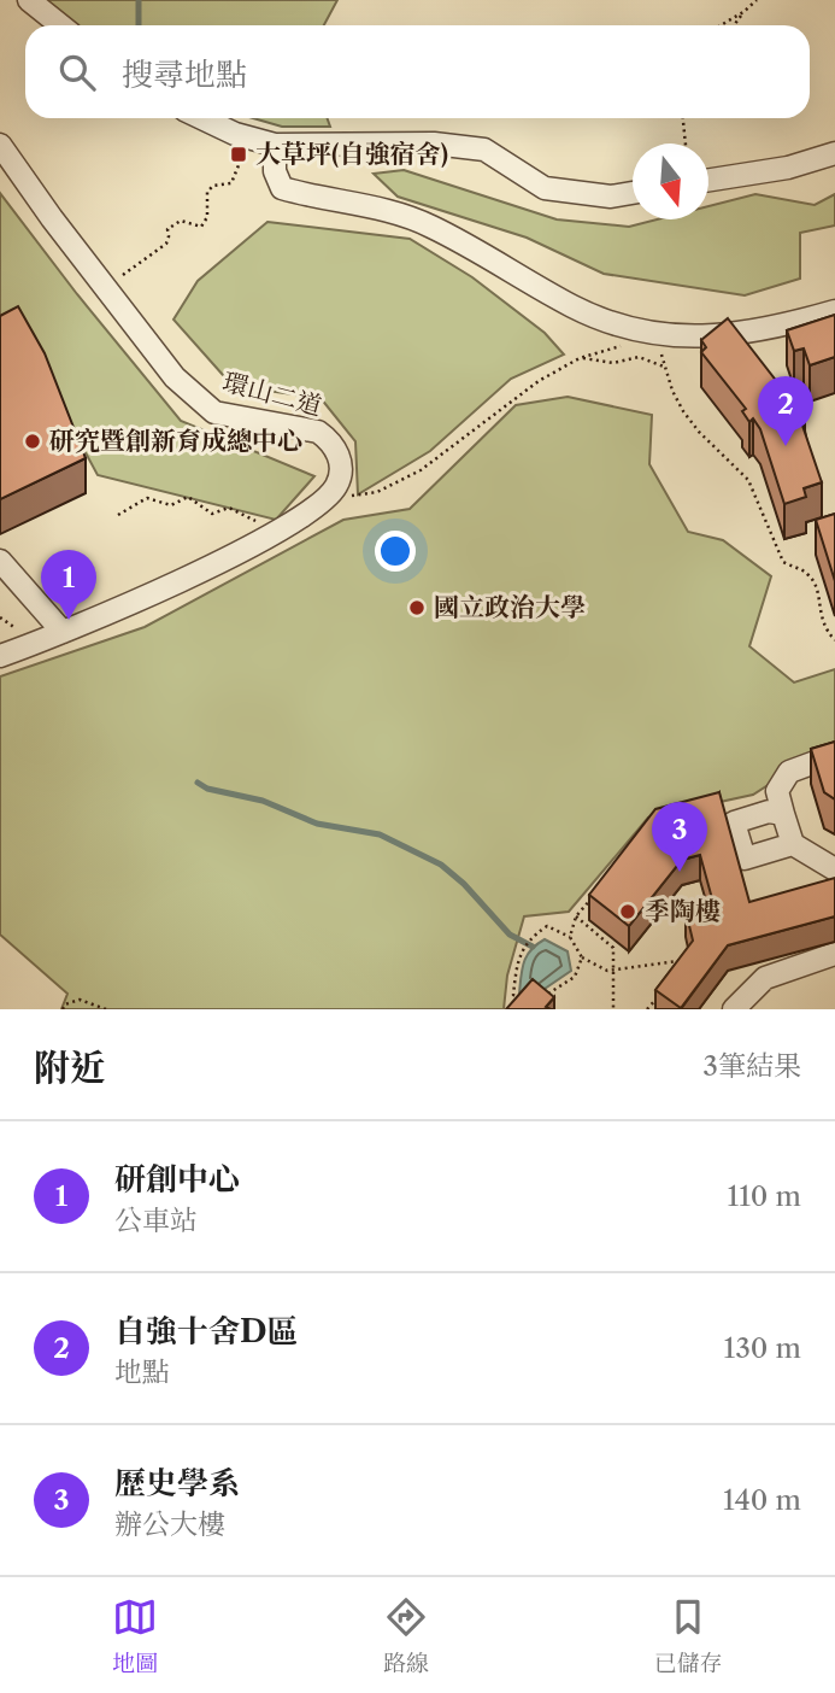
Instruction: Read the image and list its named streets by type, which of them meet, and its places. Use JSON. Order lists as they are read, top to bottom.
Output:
{
  "streets": {
    "lane": ["環山二道"]
  },
  "places": {
    "transit": ["大草坪(自強宿舍)"],
    "other": ["研究暨創新育成總中心", "國立政治大學", "季陶樓"]
  },
  "north": "bottom",
  "page": {
    "search": "搜尋地點",
    "pins": ["2", "1", "3"],
    "heading": ["附近", "3筆結果"],
    "list": [
      {
        "mark": "1",
        "name": "研創中心",
        "note": "公車站",
        "value": "110 m"
      },
      {
        "mark": "2",
        "name": "自強十舍D區",
        "note": "地點",
        "value": "130 m"
      },
      {
        "mark": "3",
        "name": "歷史學系",
        "note": "辦公大樓",
        "value": "140 m"
      }
    ],
    "nav": ["地圖", "路線", "已儲存"]
  }
}
